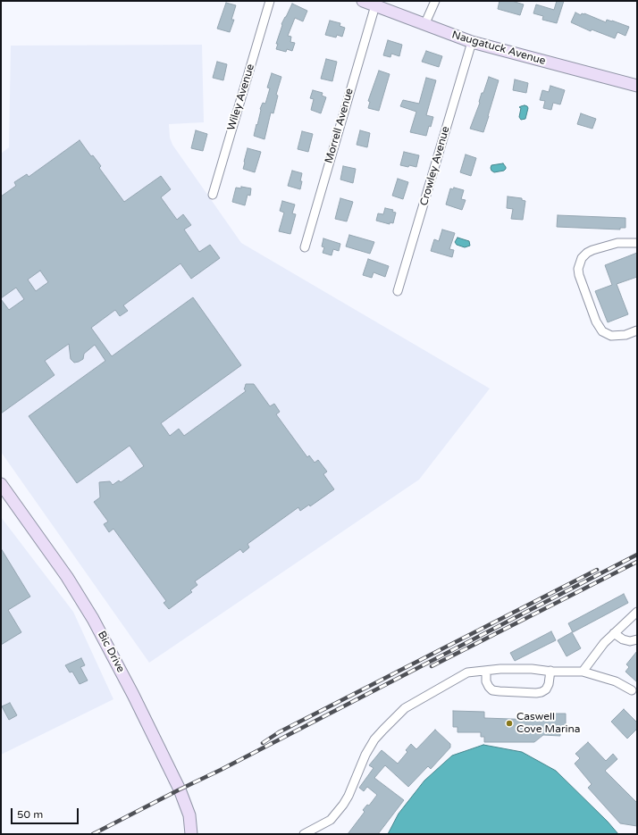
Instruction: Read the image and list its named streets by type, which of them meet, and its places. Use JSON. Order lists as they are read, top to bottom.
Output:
{
  "streets": {
    "street": [
      "Naugatuck Avenue",
      "Wiley Avenue",
      "Morrell Avenue",
      "Crowley Avenue",
      "Bic Drive"
    ]
  },
  "crossings": [
    ["Naugatuck Avenue", "Morrell Avenue"],
    ["Naugatuck Avenue", "Crowley Avenue"]
  ],
  "places": ["Caswell Cove Marina"],
  "scale_bar": "50 m"
}
